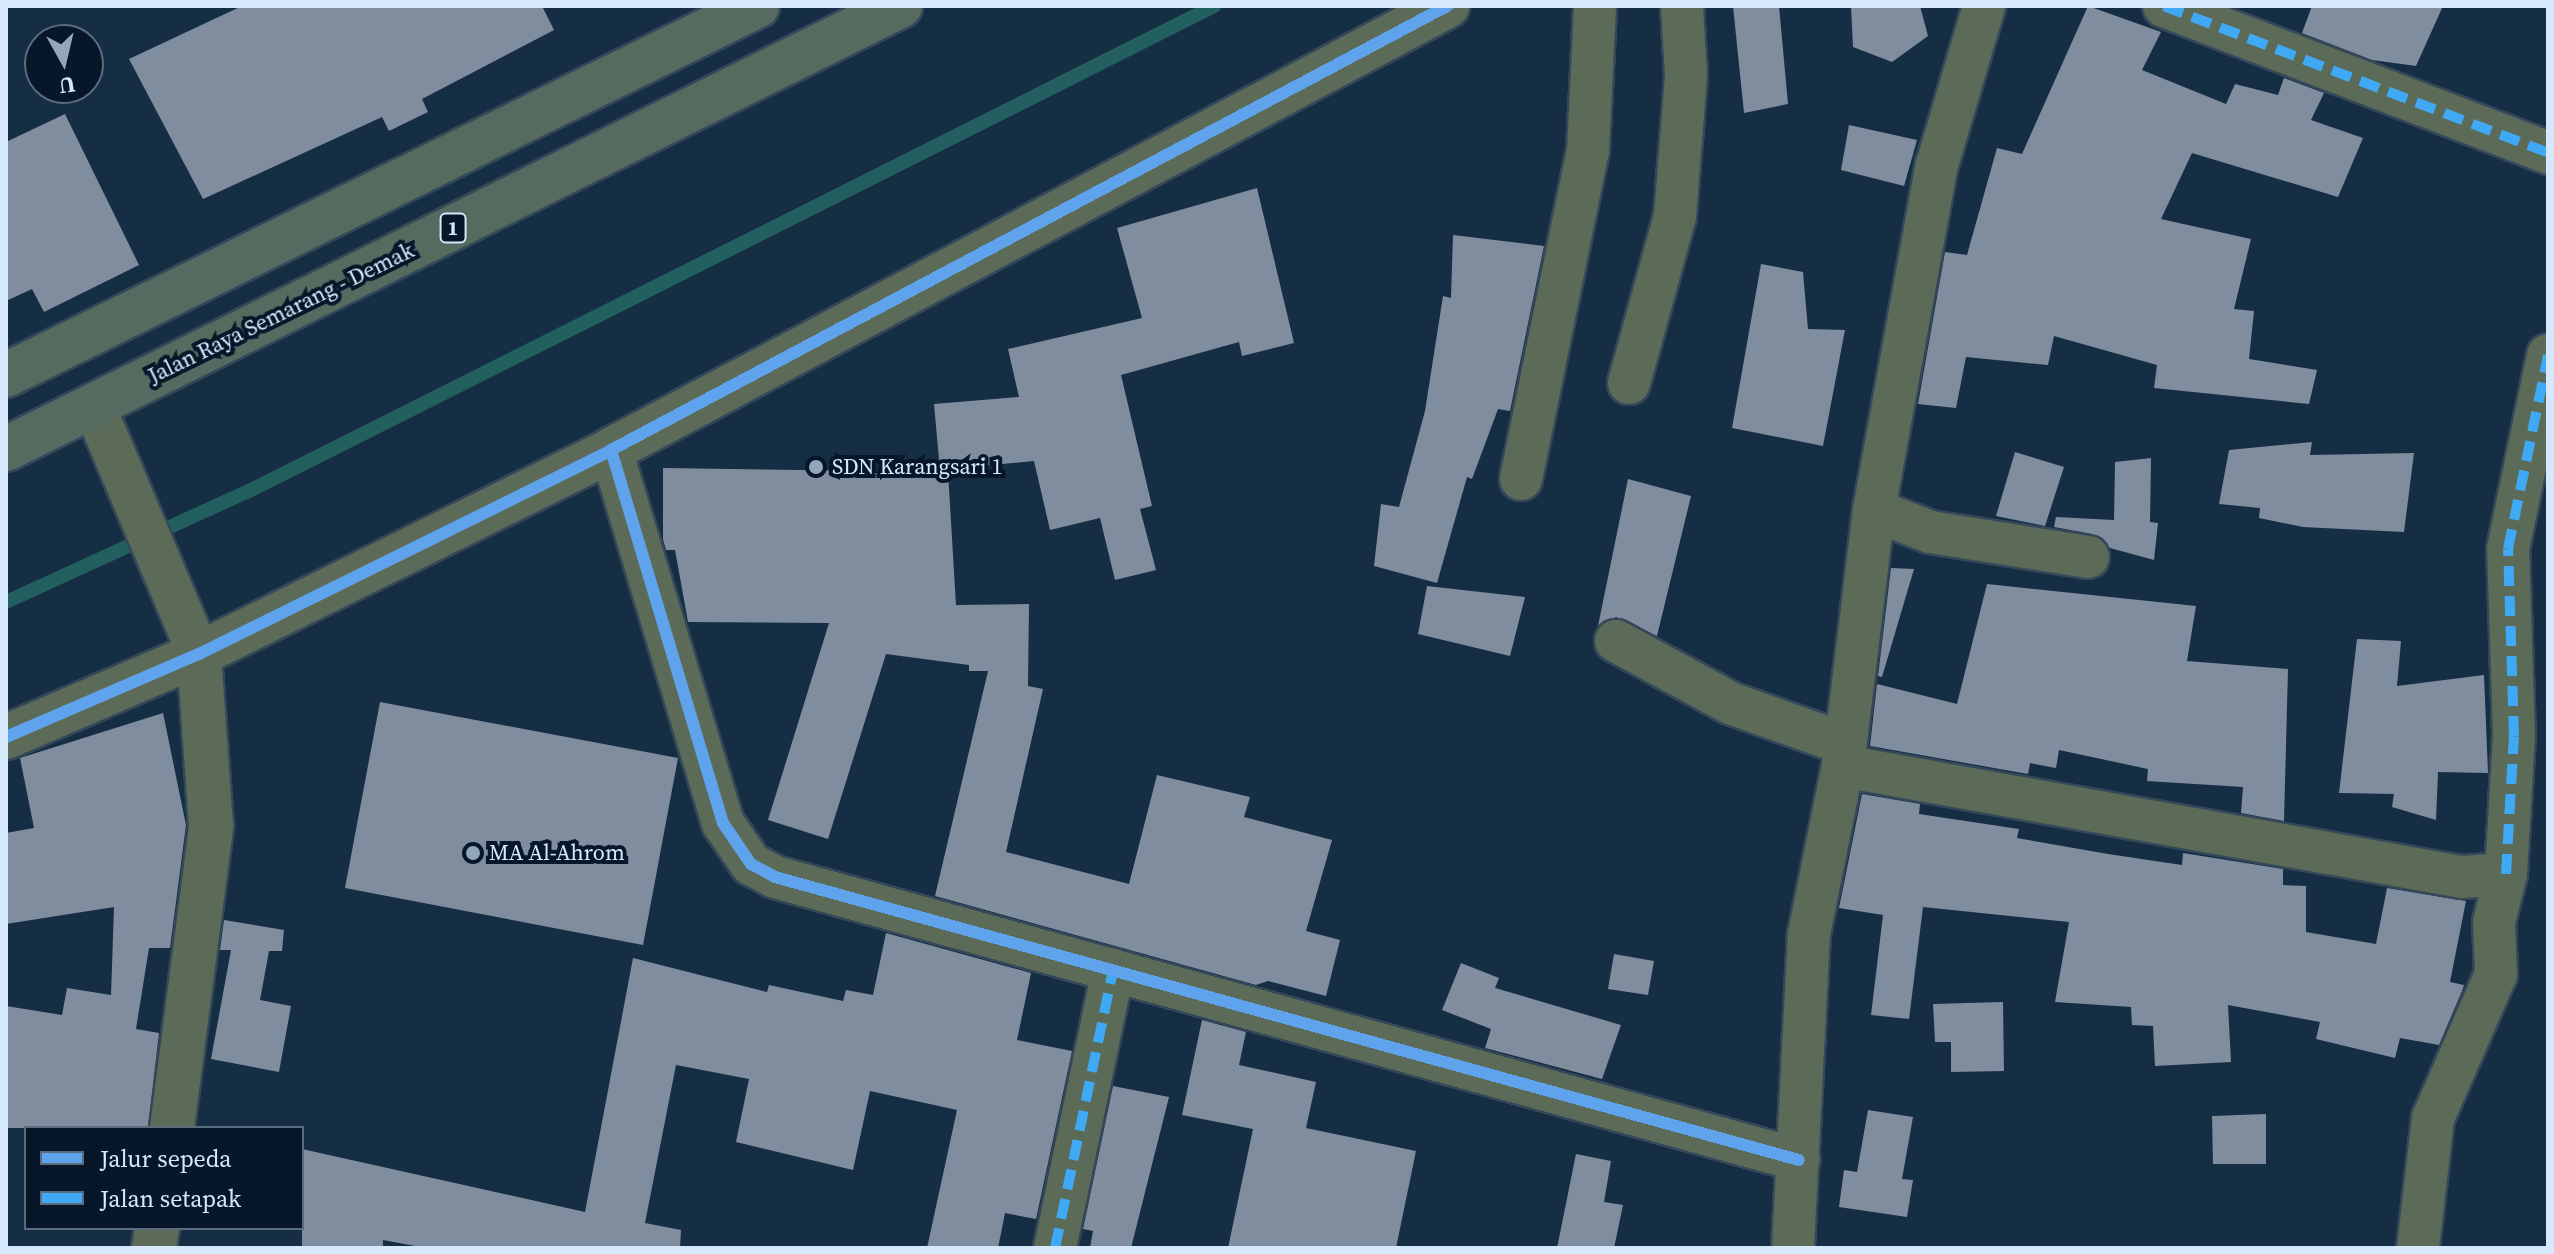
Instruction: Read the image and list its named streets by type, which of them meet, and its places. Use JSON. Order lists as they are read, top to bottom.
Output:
{
  "streets": {
    "highway": ["1", "Jalan Raya Semarang - Demak"]
  },
  "places": ["SDN Karangsari 1", "MA Al-Ahrom"],
  "legend": ["Jalur sepeda", "Jalan setapak"],
  "north": "bottom"
}
